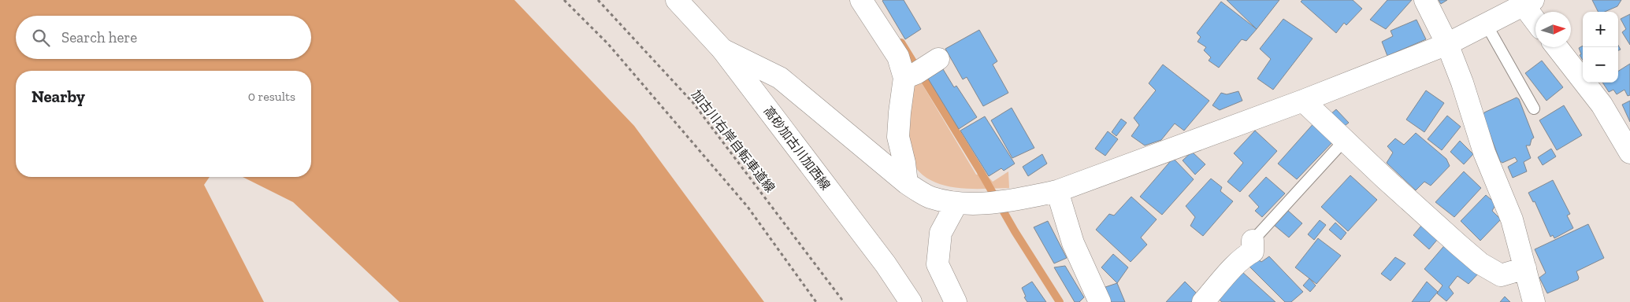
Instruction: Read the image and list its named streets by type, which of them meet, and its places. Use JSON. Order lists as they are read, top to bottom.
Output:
{
  "streets": {
    "street": ["高砂加古川加西線"],
    "path": ["加古川右岸自転車道線"]
  },
  "north": "right",
  "page": {
    "map_buttons": ["+", "−"],
    "search": "Search here",
    "heading": ["Nearby", "0 results"]
  }
}
